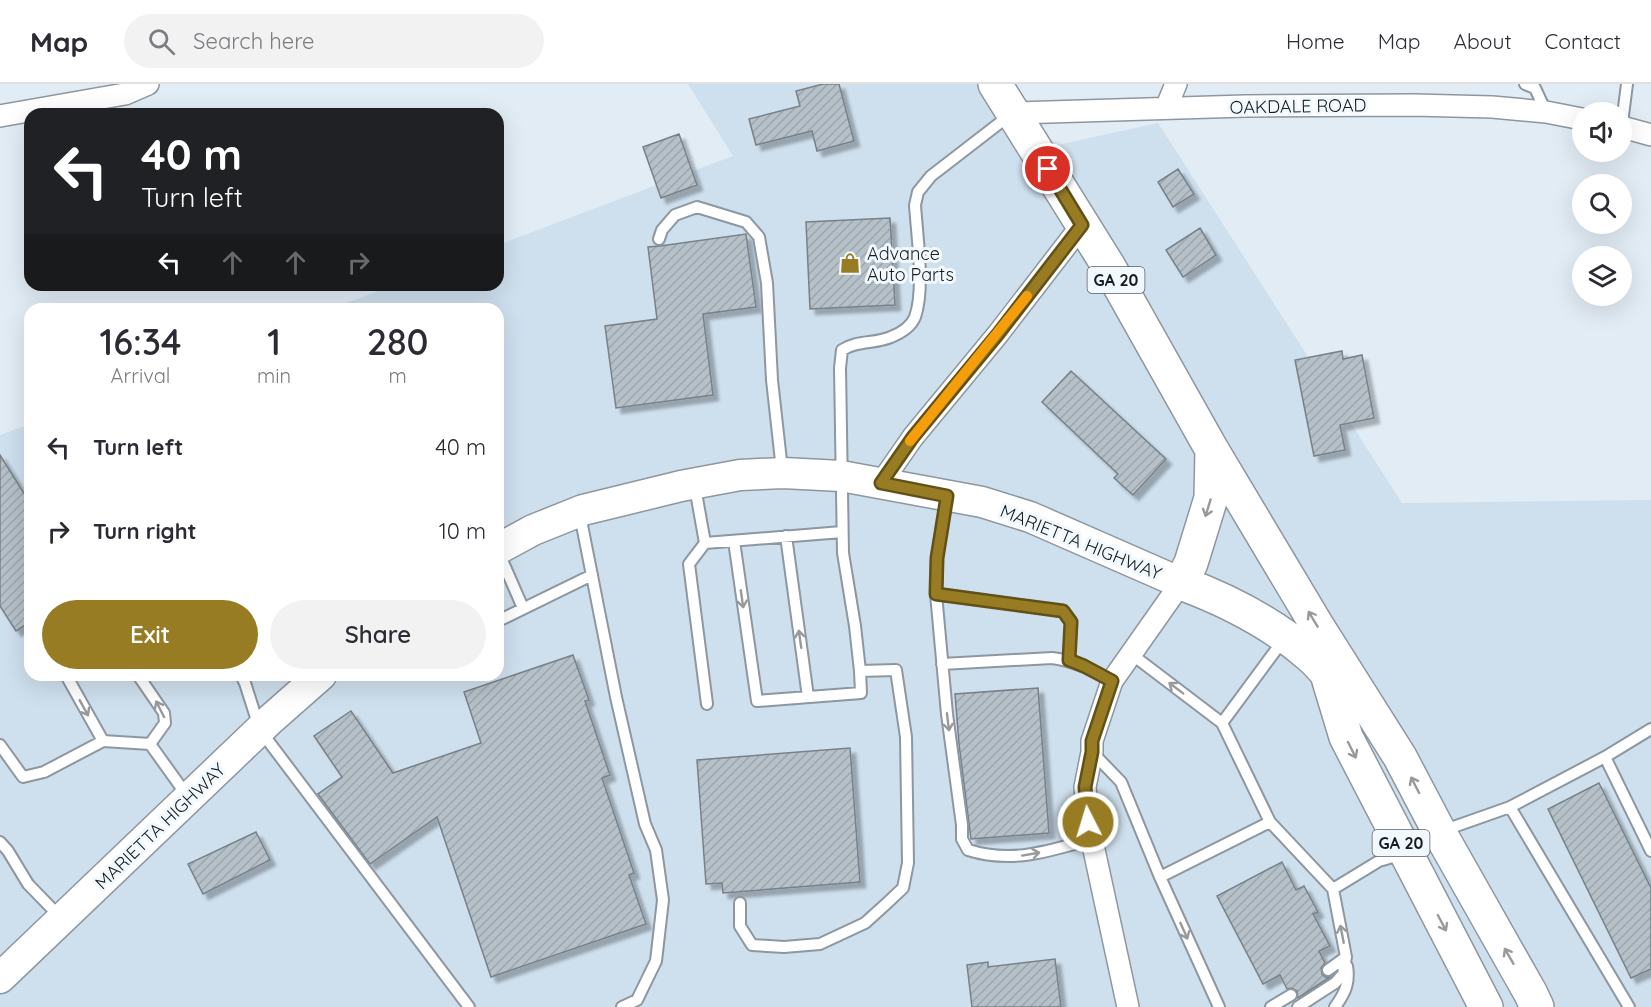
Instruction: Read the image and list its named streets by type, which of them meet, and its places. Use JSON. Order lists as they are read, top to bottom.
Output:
{
  "streets": {
    "main road": ["GA 20", "MARIETTA HIGHWAY"],
    "street": ["OAKDALE ROAD"]
  },
  "crossings": [
    ["OAKDALE ROAD", "GA 20"],
    ["OAKDALE ROAD", "MARIETTA HIGHWAY"],
    ["GA 20", "MARIETTA HIGHWAY"]
  ],
  "places": {
    "shop": ["Advance Auto Parts"]
  },
  "page": {
    "header": "Map",
    "search": "Search here",
    "nav": [
      "Home",
      "Map",
      "About",
      "Contact"
    ],
    "turn": ["40 m", "Turn left"],
    "eta": [
      "16:34",
      "Arrival",
      "1",
      "min",
      "280",
      "m"
    ],
    "list": [
      {
        "name": "Turn left",
        "value": "40 m"
      },
      {
        "name": "Turn right",
        "value": "10 m"
      }
    ],
    "buttons": ["Exit", "Share"]
  }
}
